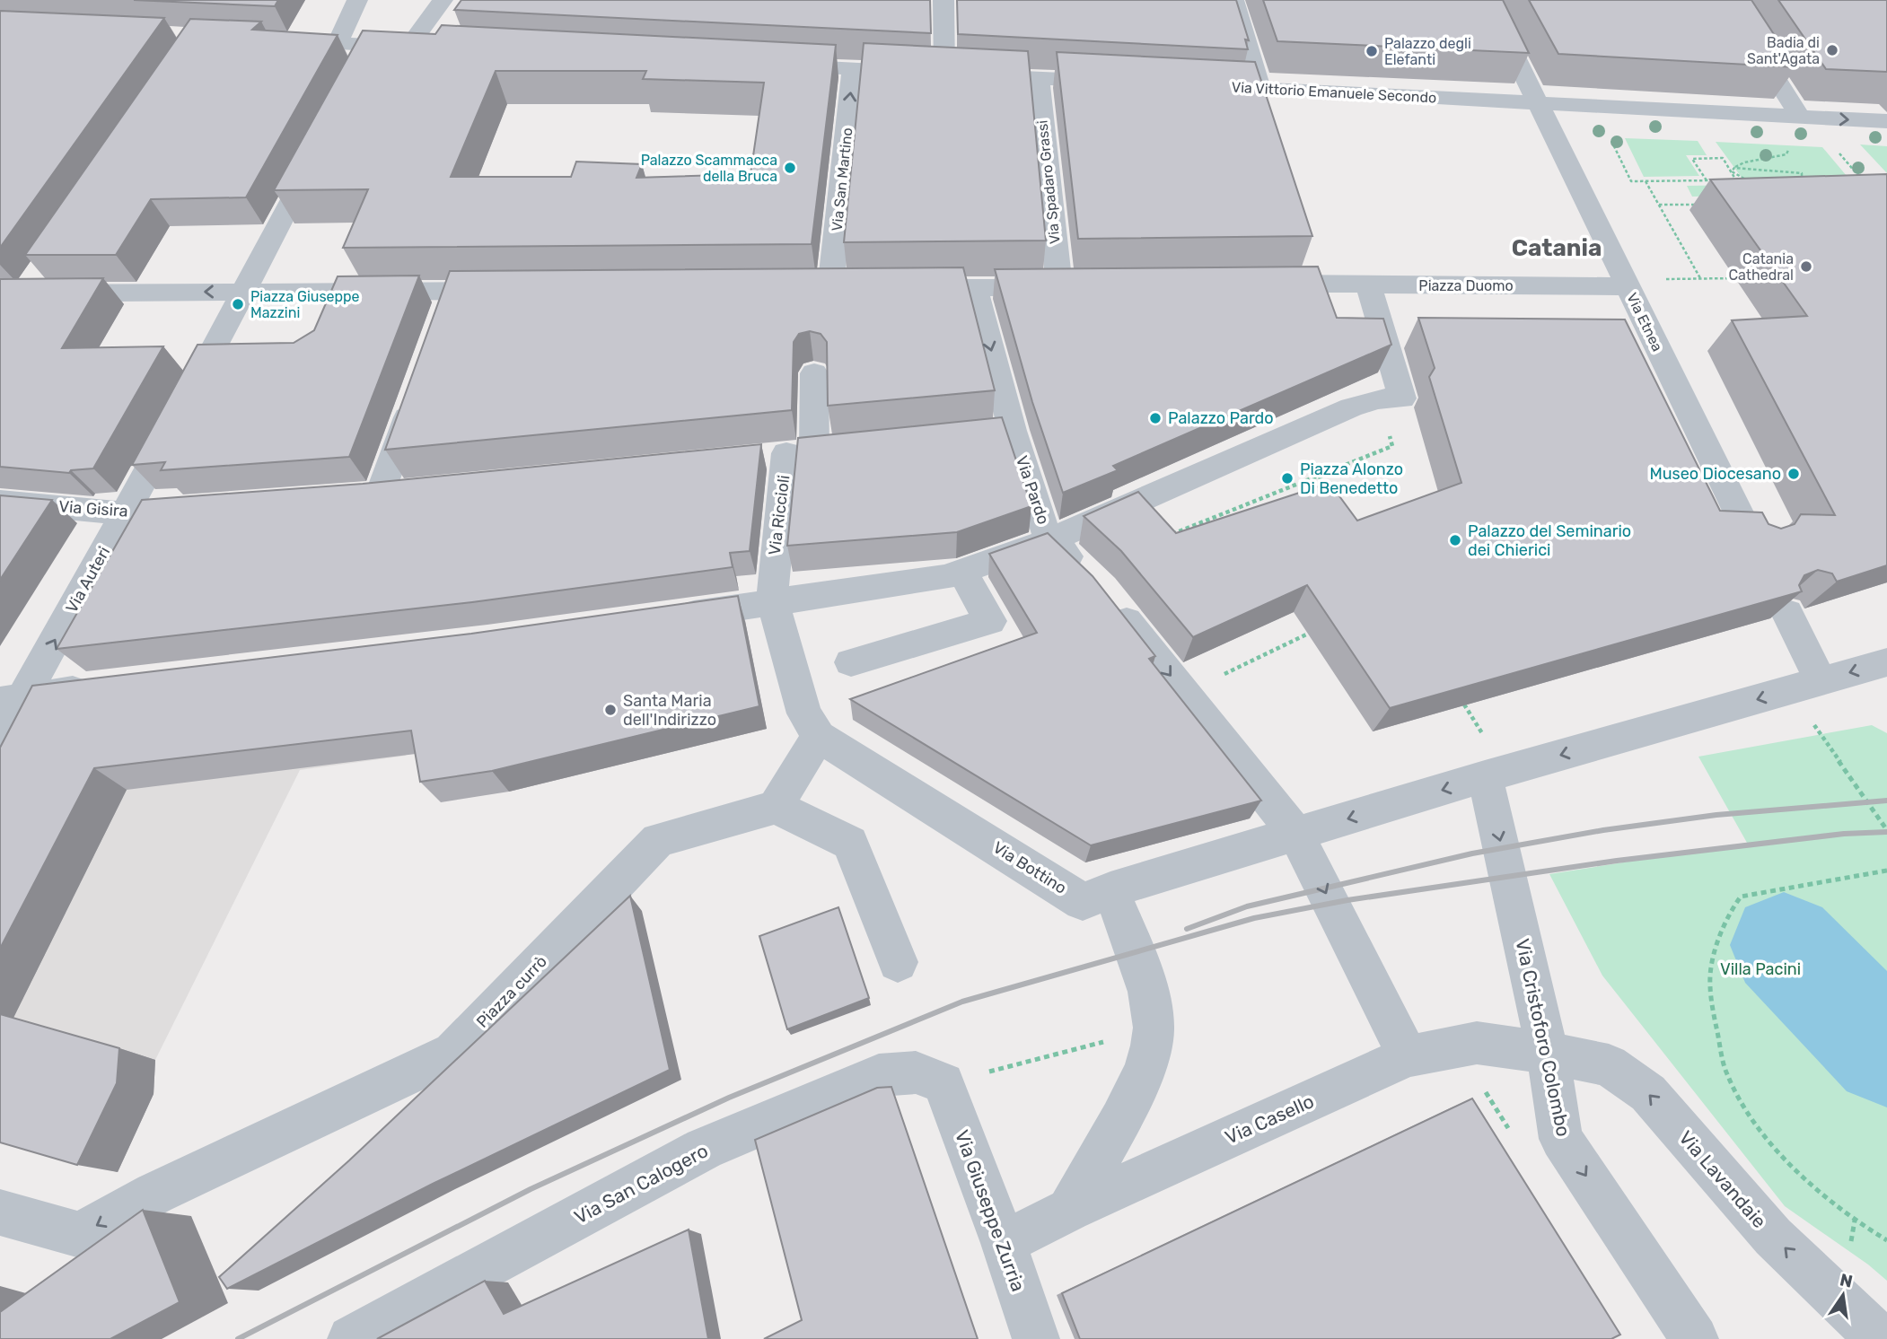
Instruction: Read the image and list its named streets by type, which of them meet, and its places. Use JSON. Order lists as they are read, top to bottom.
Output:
{
  "streets": {
    "street": [
      "Via Vittorio Emanuele Secondo",
      "Via San Martino",
      "Via Spadaro Grassi",
      "Piazza Duomo",
      "Via Etnea",
      "Via Pardo",
      "Via Gisira",
      "Via Riccioli",
      "Via Auteri",
      "Via Bottino",
      "Piazza currò",
      "Via Cristoforo Colombo",
      "Via Casello",
      "Via Lavandaie",
      "Via San Calogero",
      "Via Giuseppe Zurria"
    ]
  },
  "crossings": [
    ["Via Vittorio Emanuele Secondo", "Via Etnea"],
    ["Via Spadaro Grassi", "Via Pardo"],
    ["Piazza Duomo", "Via Etnea"],
    ["Via Pardo", "Via Bottino"],
    ["Via Pardo", "Via Casello"],
    ["Via Gisira", "Via Auteri"],
    ["Via Bottino", "Via Cristoforo Colombo"],
    ["Via Cristoforo Colombo", "Via Casello"],
    ["Via Cristoforo Colombo", "Via Lavandaie"],
    ["Via Casello", "Via Lavandaie"],
    ["Via Casello", "Via Giuseppe Zurria"],
    ["Via San Calogero", "Via Giuseppe Zurria"]
  ],
  "one_way": [
    "Via San Martino",
    "Via Pardo",
    "Via Bottino",
    "Piazza currò",
    "Via Cristoforo Colombo",
    "Via Lavandaie"
  ],
  "districts": ["Catania"],
  "parks": ["Villa Pacini"],
  "places": [
    "Badia di Sant'Agata",
    "Palazzo degli Elefanti",
    "Palazzo Scammacca della Bruca",
    "Catania Cathedral",
    "Piazza Giuseppe Mazzini",
    "Palazzo Pardo",
    "Museo Diocesano",
    "Piazza Alonzo Di Benedetto",
    "Palazzo del Seminario dei Chierici",
    "Santa Maria dell'Indirizzo"
  ],
  "north": "top"
}
